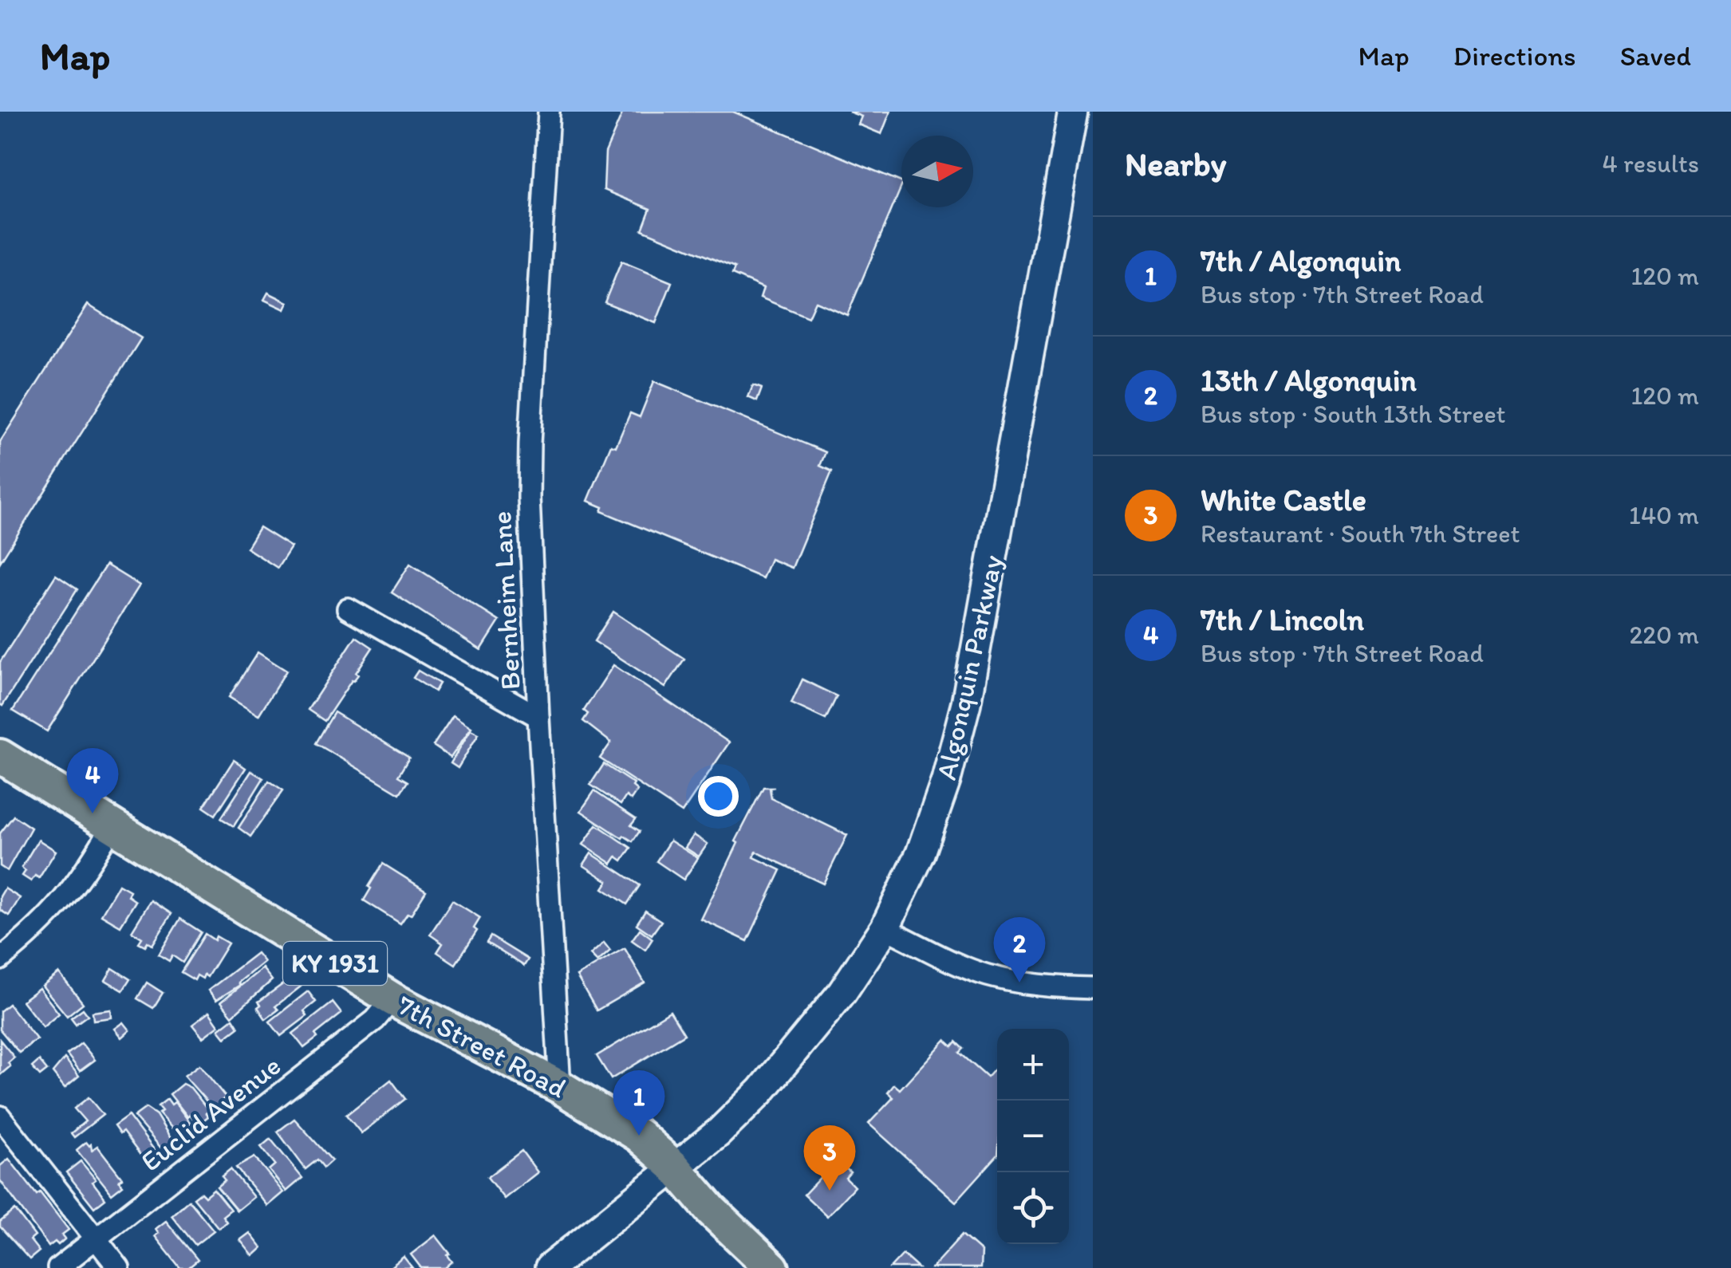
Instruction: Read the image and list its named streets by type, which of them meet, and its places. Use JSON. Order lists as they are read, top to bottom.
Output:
{
  "streets": {
    "main road": ["Algonquin Parkway", "KY 1931", "7th Street Road"],
    "street": ["Bernheim Lane", "Euclid Avenue"]
  },
  "crossings": [
    ["Bernheim Lane", "7th Street Road"],
    ["Algonquin Parkway", "7th Street Road"],
    ["7th Street Road", "Euclid Avenue"]
  ],
  "north": "right",
  "page": {
    "header": "Map",
    "nav": ["Map", "Directions", "Saved"],
    "heading": ["Nearby", "4 results"],
    "list": [
      {
        "mark": "1",
        "name": "7th / Algonquin",
        "note": "Bus stop · 7th Street Road",
        "value": "120 m"
      },
      {
        "mark": "2",
        "name": "13th / Algonquin",
        "note": "Bus stop · South 13th Street",
        "value": "120 m"
      },
      {
        "mark": "3",
        "name": "White Castle",
        "note": "Restaurant · South 7th Street",
        "value": "140 m"
      },
      {
        "mark": "4",
        "name": "7th / Lincoln",
        "note": "Bus stop · 7th Street Road",
        "value": "220 m"
      }
    ],
    "pins": [
      "4",
      "2",
      "1",
      "3"
    ],
    "map_buttons": ["+", "−"]
  }
}
